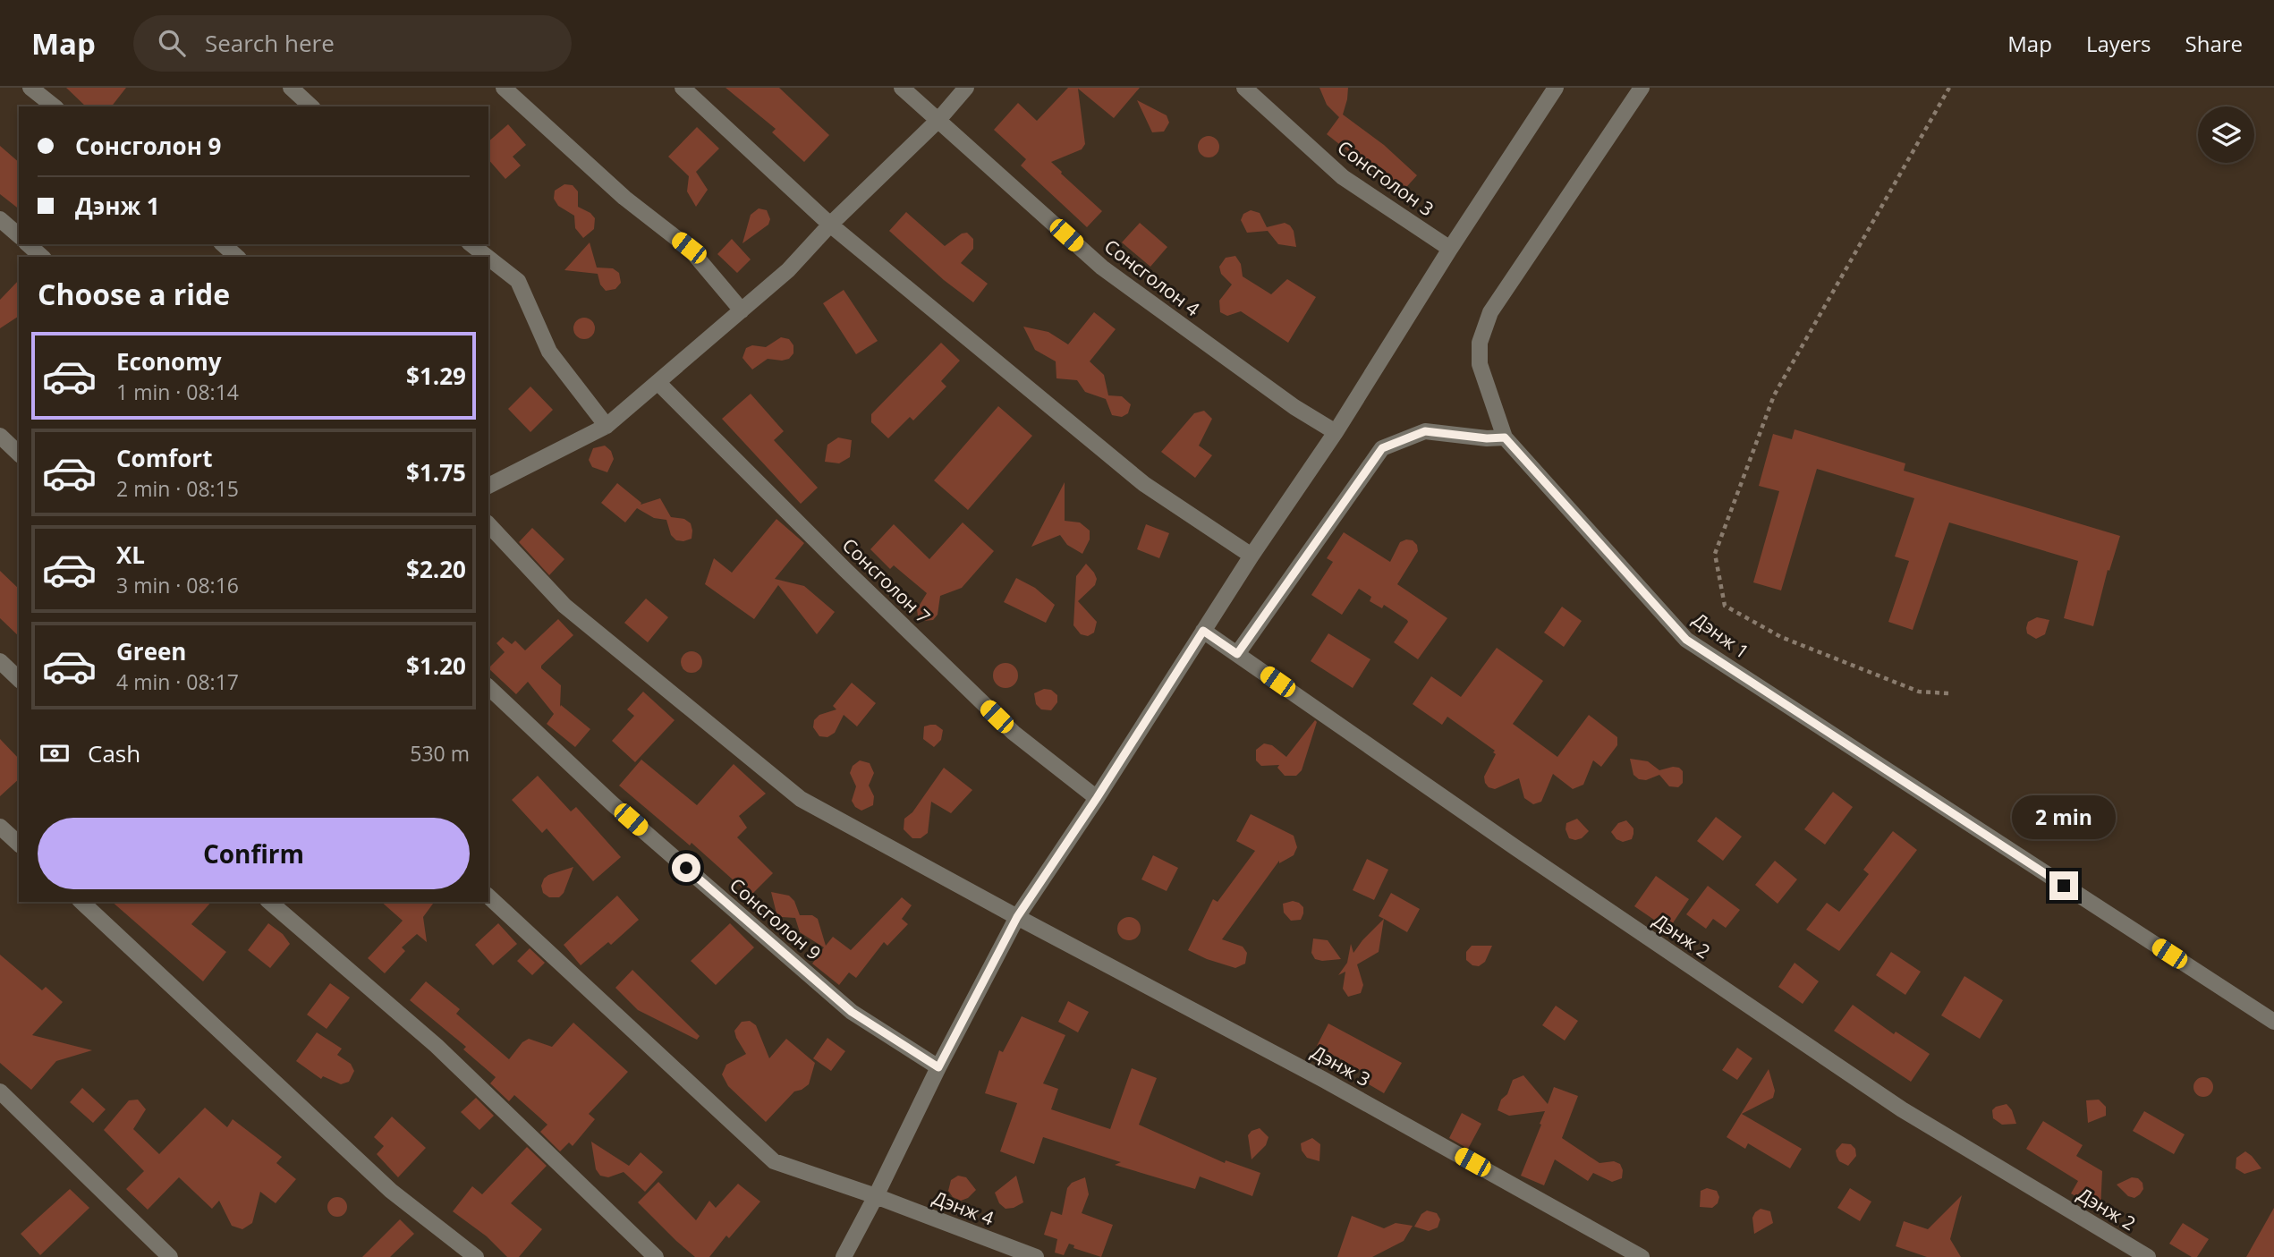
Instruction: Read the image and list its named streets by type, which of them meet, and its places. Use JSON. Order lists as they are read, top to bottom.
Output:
{
  "streets": {
    "street": [
      "Сонсголон 3",
      "Сонсголон 4",
      "Сонсголон 7",
      "Дэнж 1",
      "Сонсголон 9",
      "Дэнж 2",
      "Дэнж 3",
      "Дэнж 4"
    ]
  },
  "page": {
    "header": "Map",
    "search": "Search here",
    "nav": ["Map", "Layers", "Share"],
    "banner": ["Сонсголон 9", "Дэнж 1"],
    "heading": "Choose a ride",
    "list": [
      {
        "name": "Economy",
        "note": "1 min · 08:14",
        "value": "$1.29"
      },
      {
        "name": "Comfort",
        "note": "2 min · 08:15",
        "value": "$1.75"
      },
      {
        "name": "XL",
        "note": "3 min · 08:16",
        "value": "$2.20"
      },
      {
        "name": "Green",
        "note": "4 min · 08:17",
        "value": "$1.20"
      }
    ],
    "pay": ["Cash", "530 m"],
    "bubble": "2 min",
    "buttons": "Confirm"
  }
}
